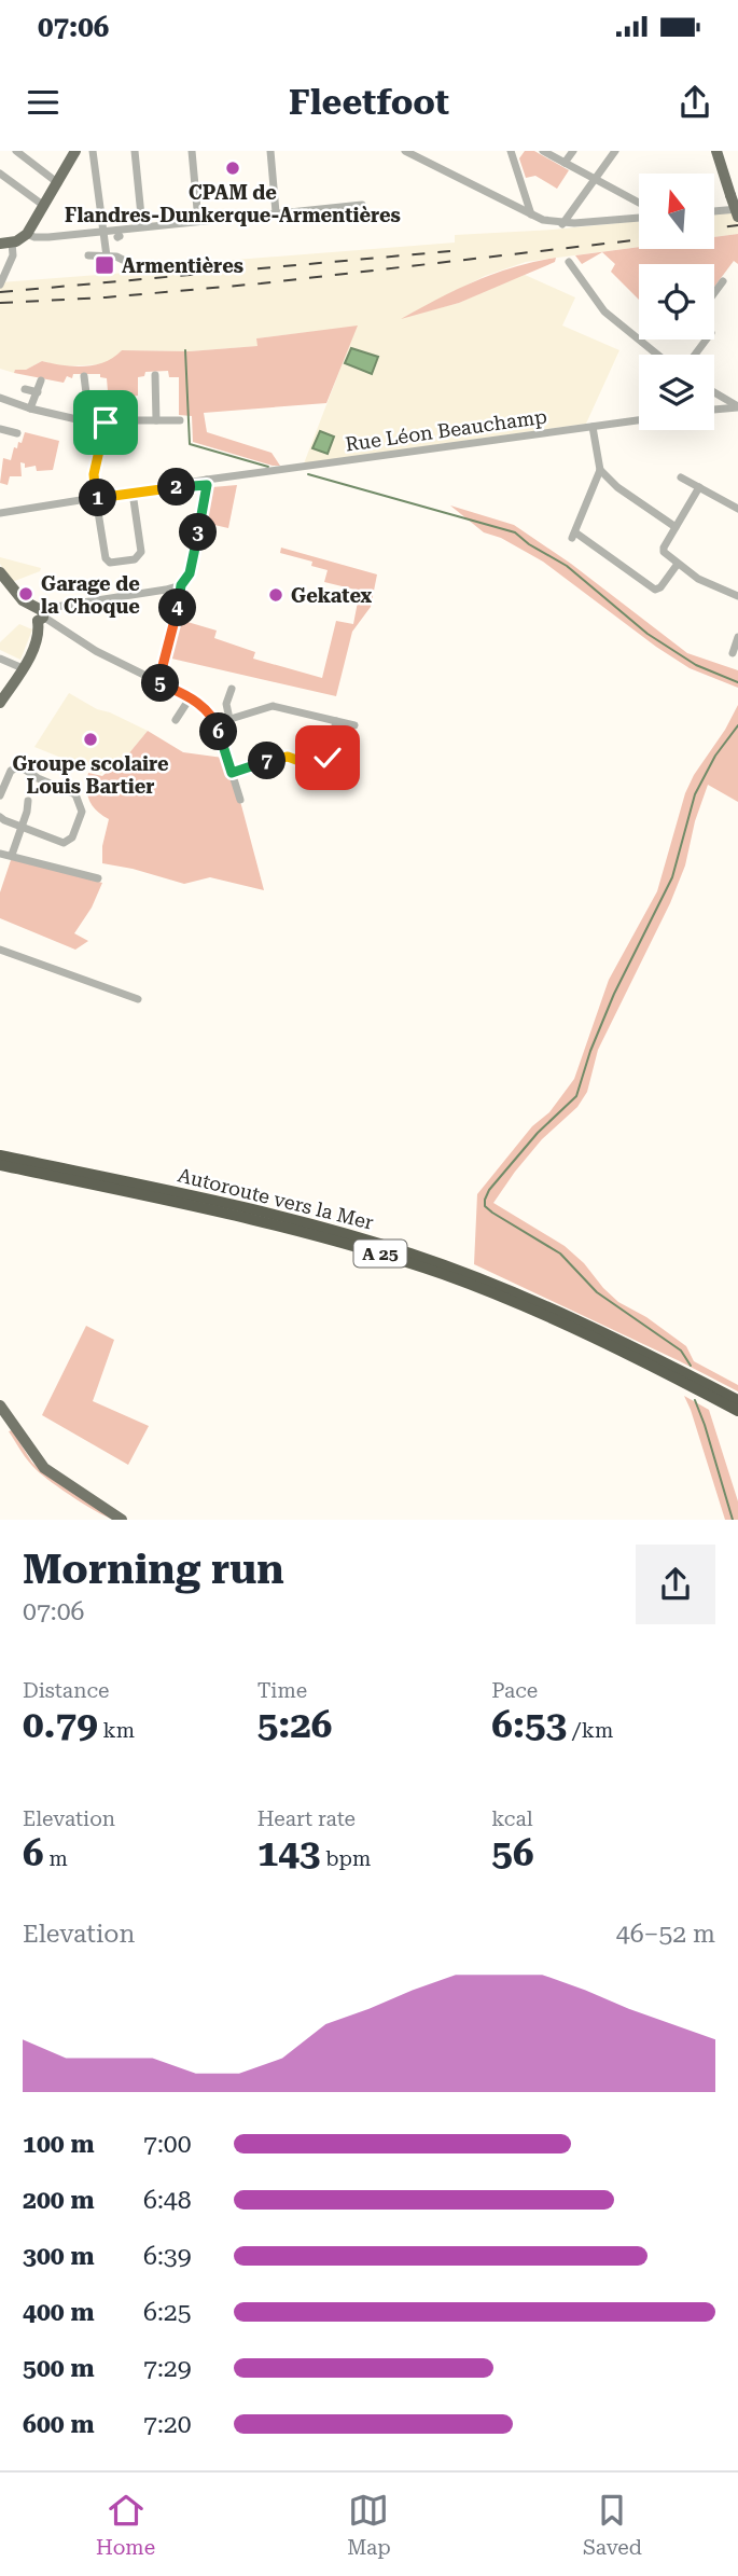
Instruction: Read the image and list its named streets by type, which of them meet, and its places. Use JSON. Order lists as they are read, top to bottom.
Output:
{
  "streets": {
    "highway": ["Autoroute vers la Mer", "A 25"],
    "street": ["Rue Léon Beauchamp"]
  },
  "places": {
    "other": [
      "CPAM de Flandres-Dunkerque-Armentières",
      "Garage de la Choque",
      "Gekatex",
      "Groupe scolaire Louis Bartier"
    ],
    "transit": ["Armentières"]
  },
  "north": "top",
  "page": {
    "status": "07:06",
    "header": "Fleetfoot",
    "pins": [
      "2",
      "1",
      "3",
      "4",
      "5",
      "6",
      "7"
    ],
    "heading": ["Morning run", "07:06"],
    "stats": [
      ["Distance", "0.79 km"],
      ["Time", "5:26"],
      ["Pace", "6:53 /km"],
      ["Elevation", "6 m"],
      ["Heart rate", "143 bpm"],
      ["kcal", "56"]
    ],
    "chart": ["Elevation", "46–52 m"],
    "list": [
      {
        "name": "100 m",
        "note": "7:00"
      },
      {
        "name": "200 m",
        "note": "6:48"
      },
      {
        "name": "300 m",
        "note": "6:39"
      },
      {
        "name": "400 m",
        "note": "6:25"
      },
      {
        "name": "500 m",
        "note": "7:29"
      },
      {
        "name": "600 m",
        "note": "7:20"
      }
    ],
    "tabs": ["Home", "Map", "Saved"]
  }
}
